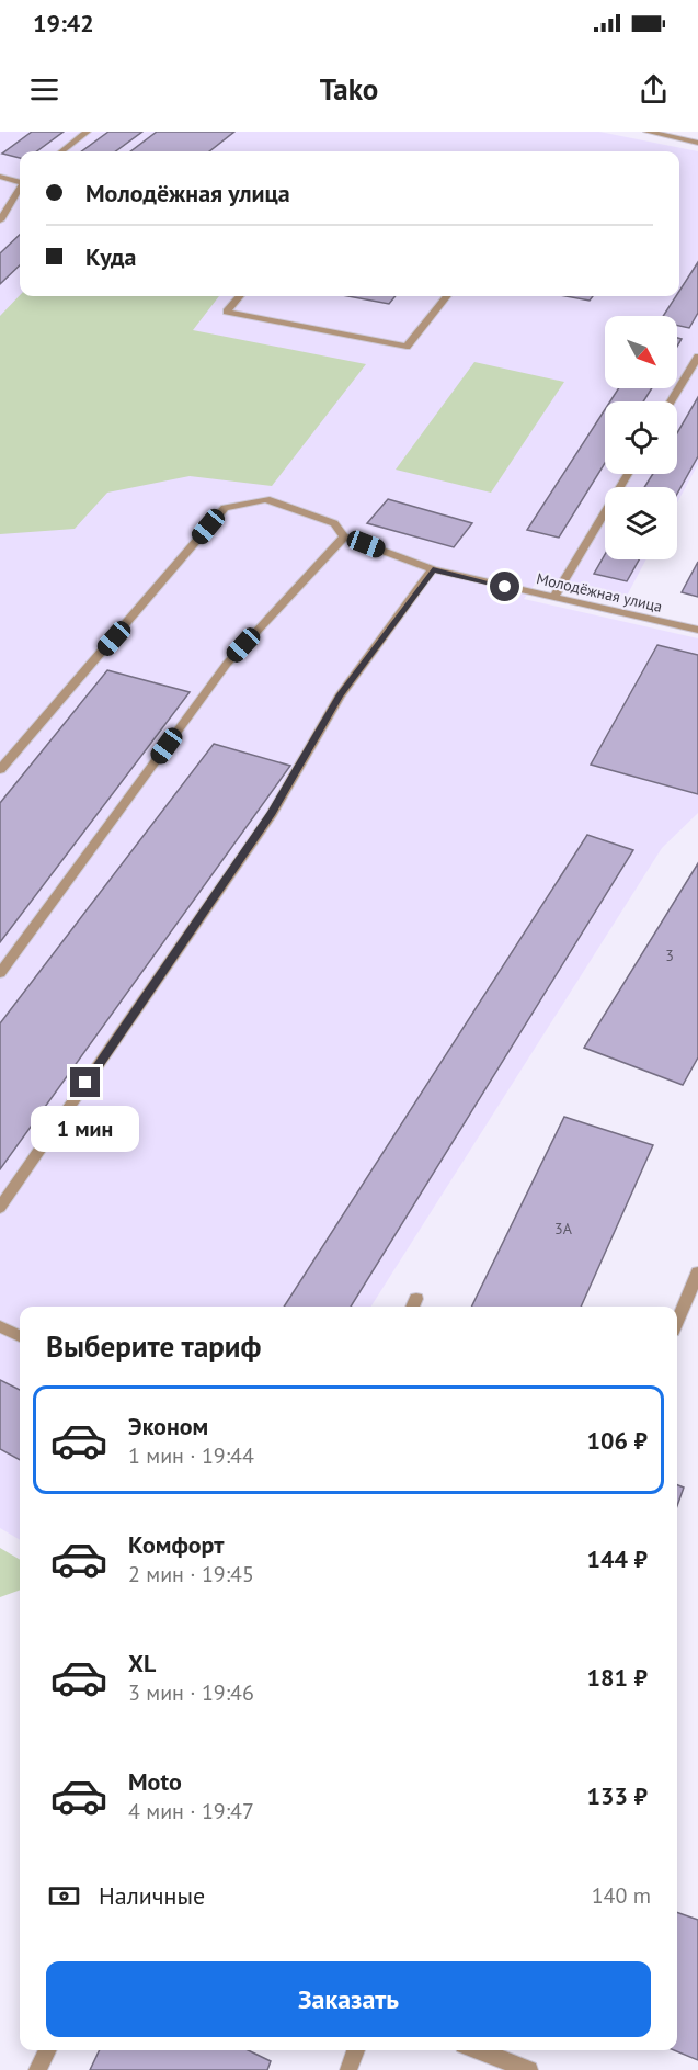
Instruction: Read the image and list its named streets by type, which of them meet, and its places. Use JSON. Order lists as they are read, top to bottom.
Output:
{
  "streets": {
    "street": ["Молодёжная улица"]
  },
  "house_numbers": ["3", "3А"],
  "north": "bottom right",
  "page": {
    "status": "19:42",
    "header": "Tako",
    "banner": ["Молодёжная улица", "Куда"],
    "bubble": "1 мин",
    "heading": "Выберите тариф",
    "list": [
      {
        "name": "Эконом",
        "note": "1 мин · 19:44",
        "value": "106 ₽"
      },
      {
        "name": "Комфорт",
        "note": "2 мин · 19:45",
        "value": "144 ₽"
      },
      {
        "name": "XL",
        "note": "3 мин · 19:46",
        "value": "181 ₽"
      },
      {
        "name": "Moto",
        "note": "4 мин · 19:47",
        "value": "133 ₽"
      }
    ],
    "pay": ["Наличные", "140 m"],
    "buttons": "Заказать"
  }
}
